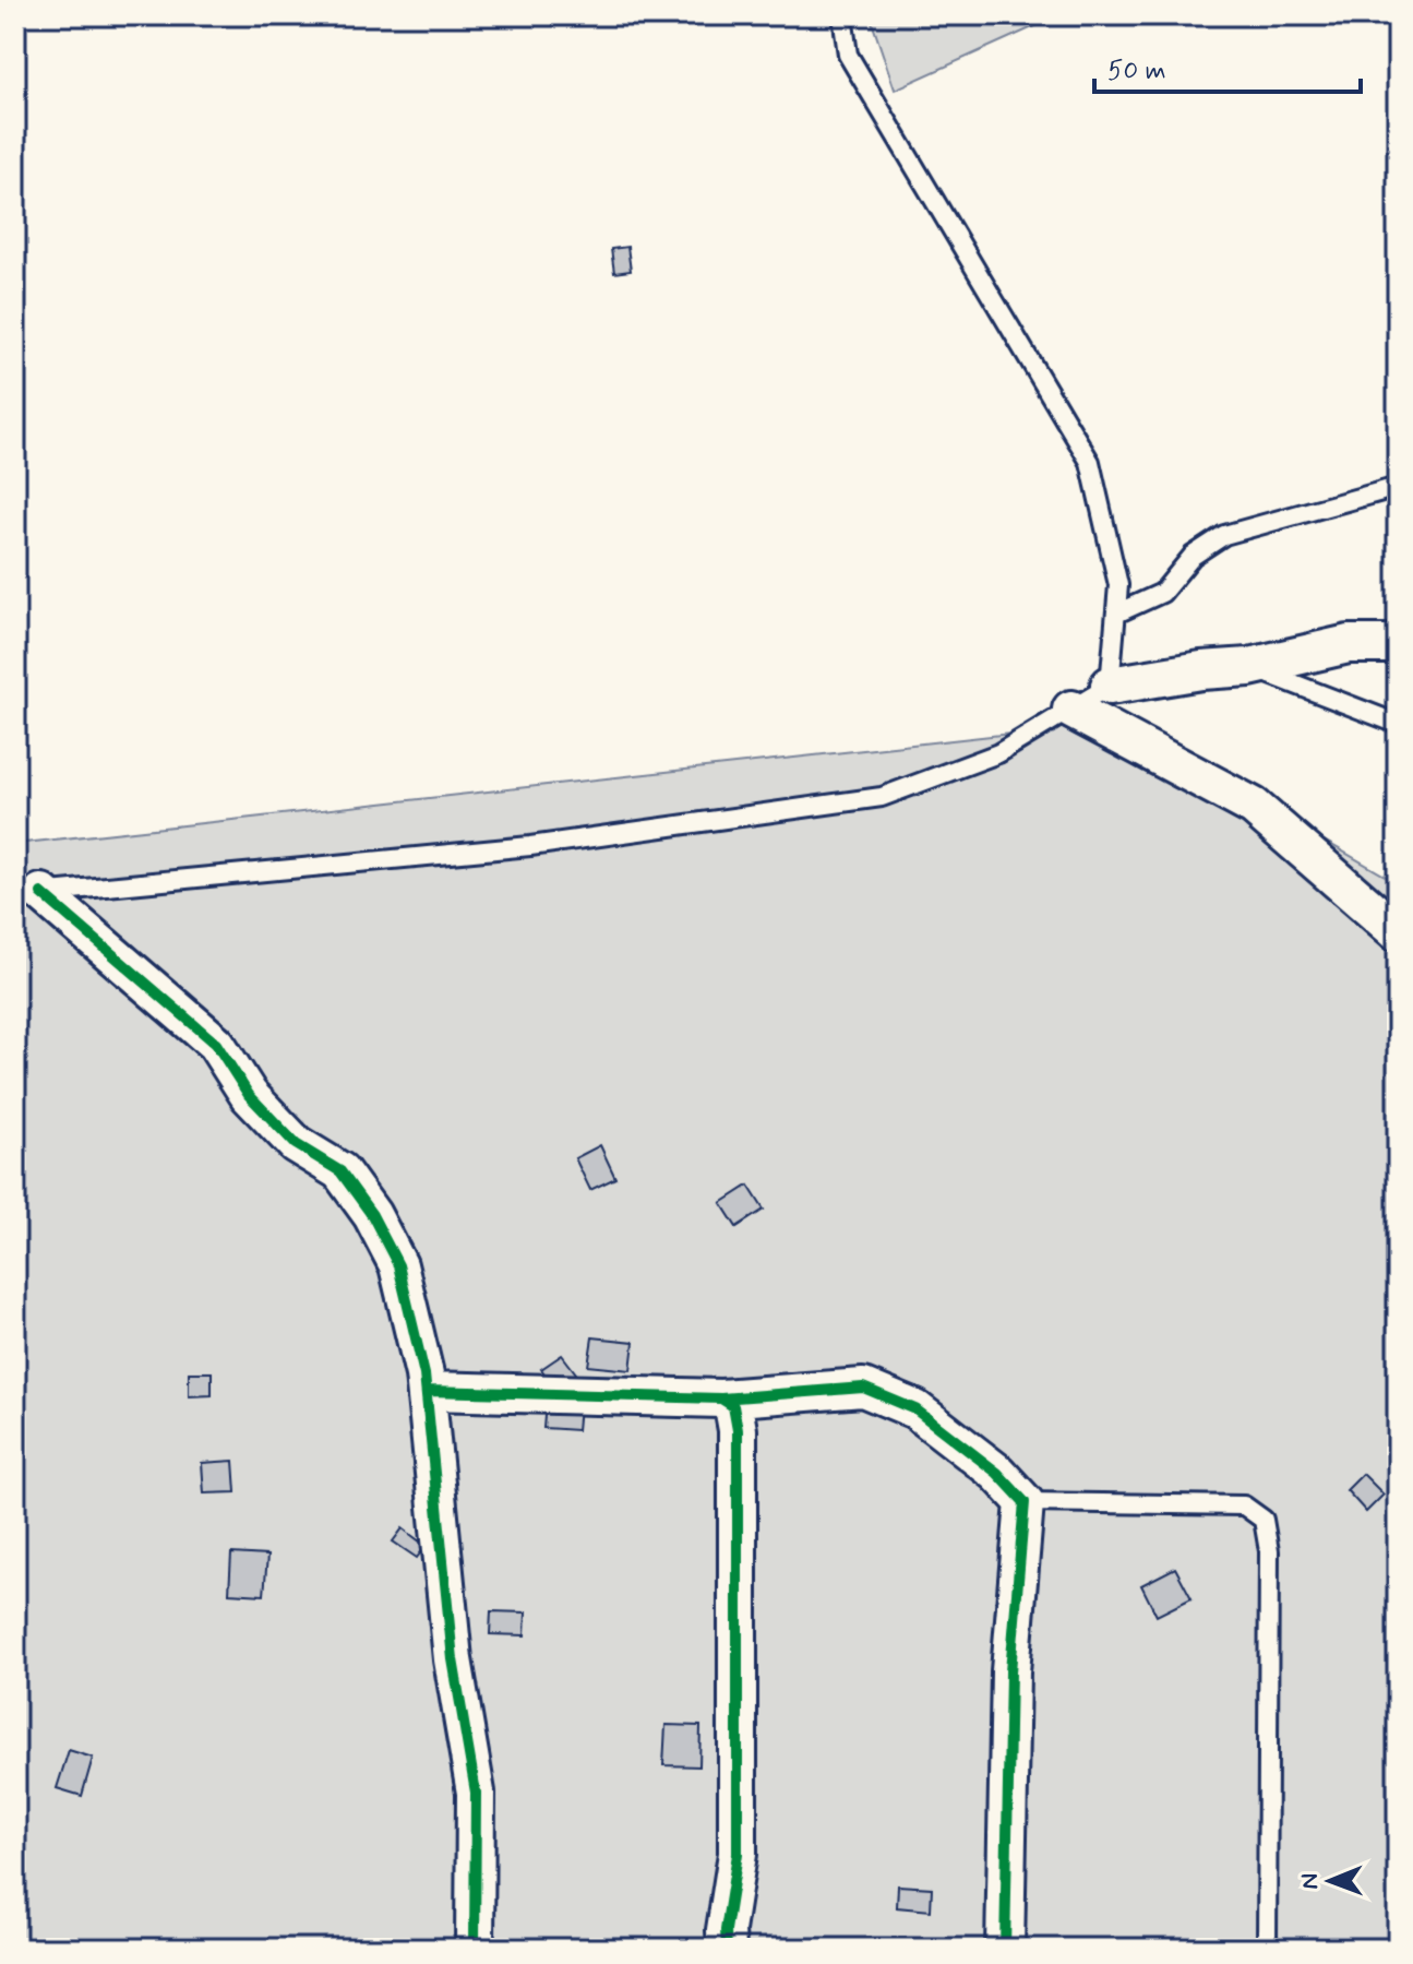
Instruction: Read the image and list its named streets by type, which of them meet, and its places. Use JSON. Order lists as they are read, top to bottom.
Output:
{
  "scale_bar": "50 m",
  "north": "left"
}
